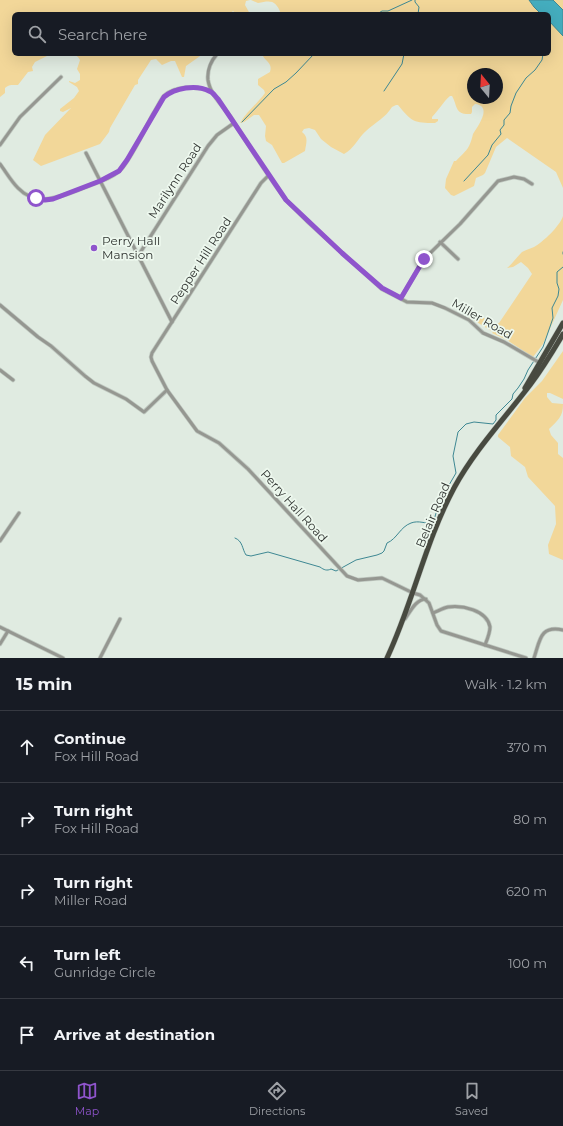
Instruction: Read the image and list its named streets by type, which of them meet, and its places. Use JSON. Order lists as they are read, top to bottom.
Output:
{
  "streets": {
    "highway": ["Belair Road"],
    "street": [
      "Marilynn Road",
      "Pepper Hill Road",
      "Miller Road",
      "Perry Hall Road"
    ]
  },
  "crossings": [
    ["Marilynn Road", "Miller Road"],
    ["Pepper Hill Road", "Miller Road"],
    ["Pepper Hill Road", "Perry Hall Road"],
    ["Miller Road", "Belair Road"],
    ["Perry Hall Road", "Belair Road"]
  ],
  "places": ["Perry Hall Mansion"],
  "north": "top",
  "page": {
    "search": "Search here",
    "heading": ["15 min", "Walk · 1.2 km"],
    "list": [
      ["Continue", "Fox Hill Road", "370 m"],
      ["Turn right", "Fox Hill Road", "80 m"],
      ["Turn right", "Miller Road", "620 m"],
      ["Turn left", "Gunridge Circle", "100 m"],
      "Arrive at destination"
    ],
    "nav": ["Map", "Directions", "Saved"]
  }
}
